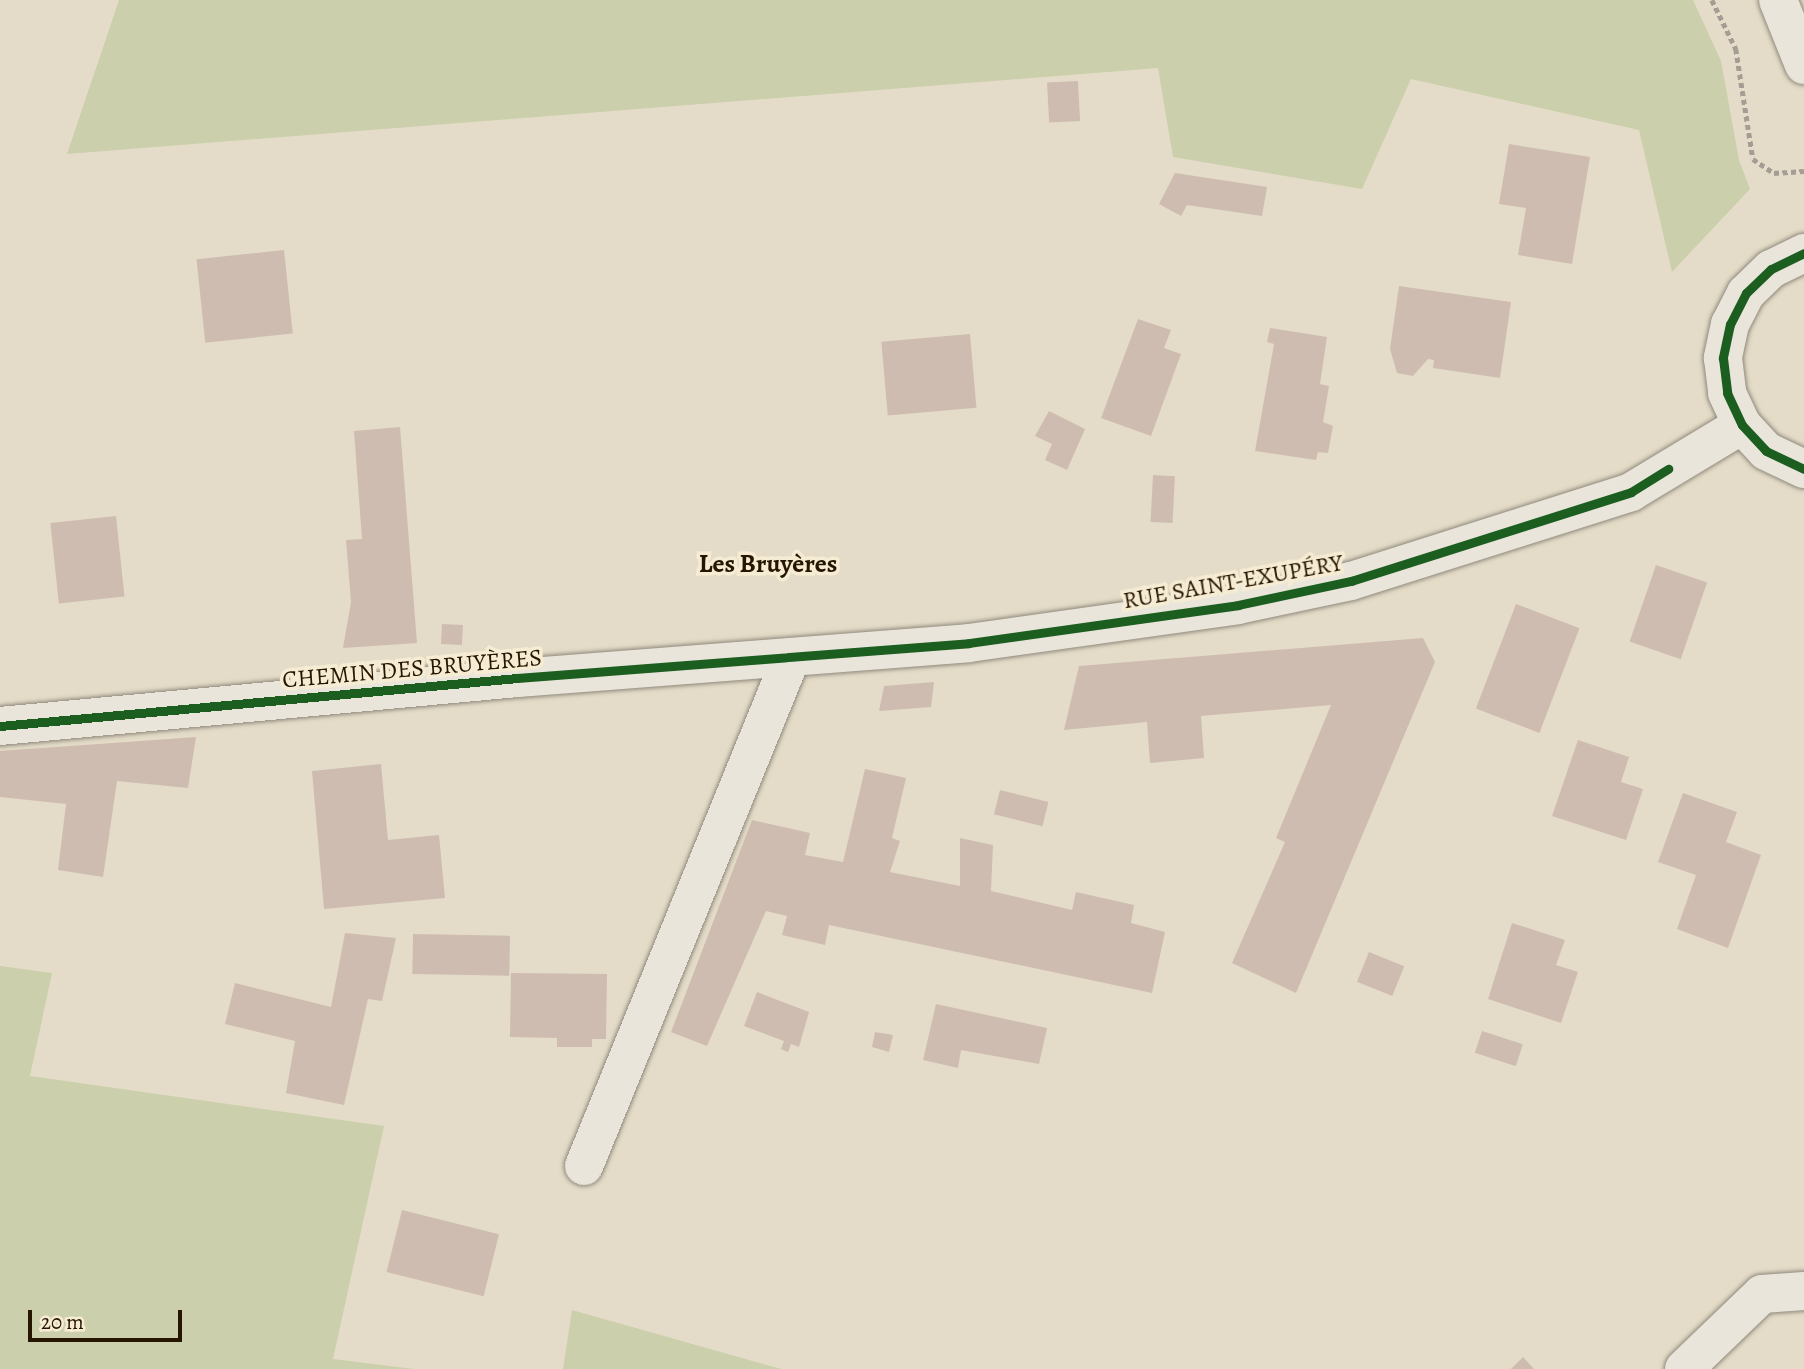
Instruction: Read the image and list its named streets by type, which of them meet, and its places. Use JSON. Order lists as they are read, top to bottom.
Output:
{
  "streets": {
    "street": ["RUE SAINT-EXUPÉRY", "CHEMIN DES BRUYÈRES"]
  },
  "crossings": [
    ["RUE SAINT-EXUPÉRY", "CHEMIN DES BRUYÈRES"]
  ],
  "districts": ["Les Bruyères"],
  "scale_bar": "20 m"
}
